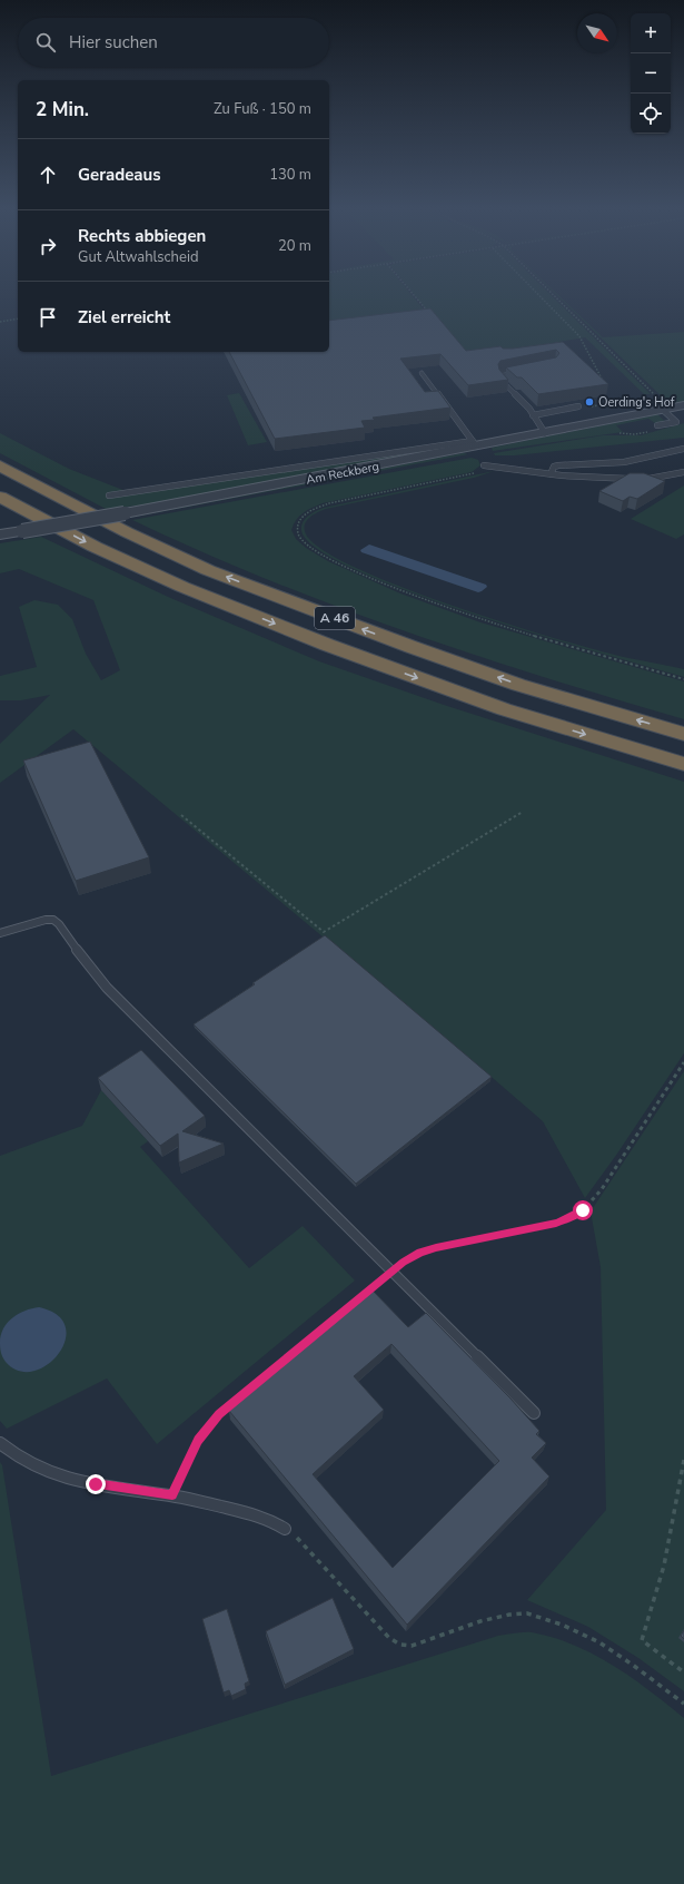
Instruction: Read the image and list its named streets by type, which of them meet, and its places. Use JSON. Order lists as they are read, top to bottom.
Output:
{
  "streets": {
    "highway": ["A 46"],
    "street": ["Am Reckberg"]
  },
  "places": ["Oerding's Hof"],
  "north": "bottom right",
  "page": {
    "map_buttons": ["+", "−"],
    "search": "Hier suchen",
    "heading": ["2 Min.", "Zu Fuß · 150 m"],
    "list": [
      ["Geradeaus", "130 m"],
      ["Rechts abbiegen", "Gut Altwahlscheid", "20 m"],
      "Ziel erreicht"
    ]
  }
}
